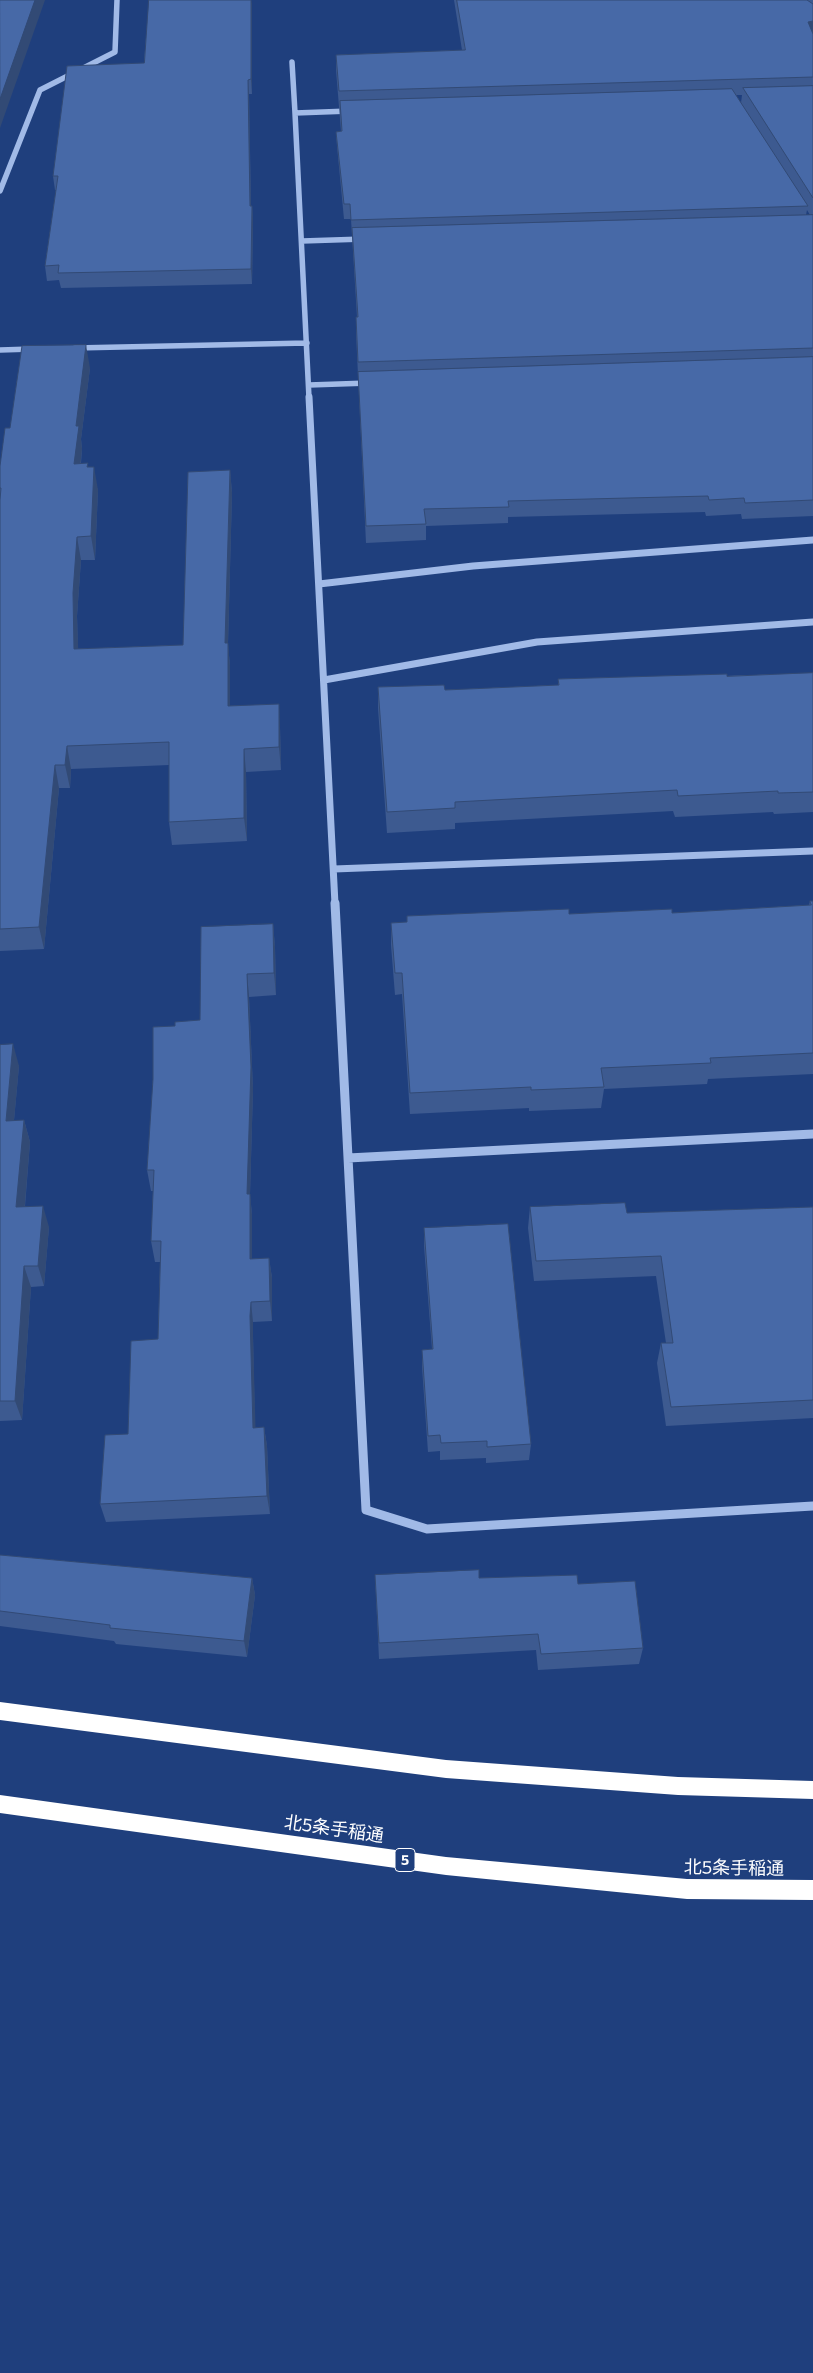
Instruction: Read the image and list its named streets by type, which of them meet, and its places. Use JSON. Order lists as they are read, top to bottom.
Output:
{
  "streets": {
    "highway": ["北5条手稲通", "5"]
  }
}
